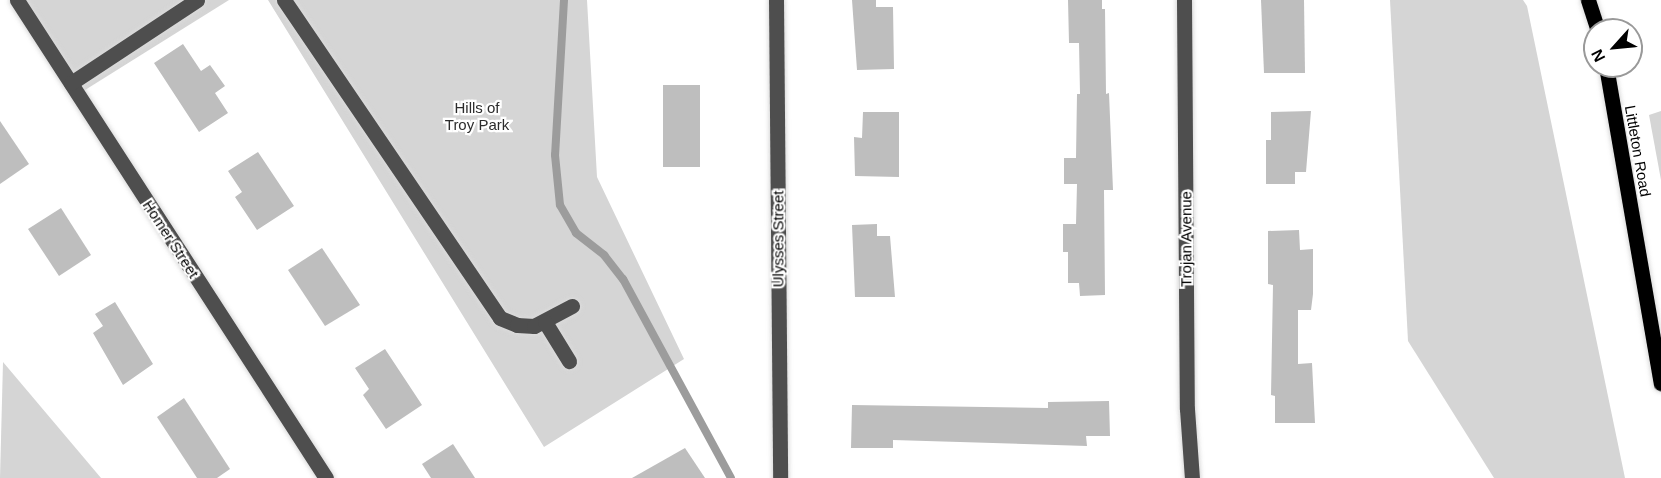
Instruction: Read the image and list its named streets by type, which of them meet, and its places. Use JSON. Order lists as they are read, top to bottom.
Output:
{
  "streets": {
    "main road": ["Littleton Road"],
    "street": ["Homer Street", "Ulysses Street", "Trojan Avenue"]
  },
  "parks": ["Hills of Troy Park"],
  "north": "bottom left"
}
